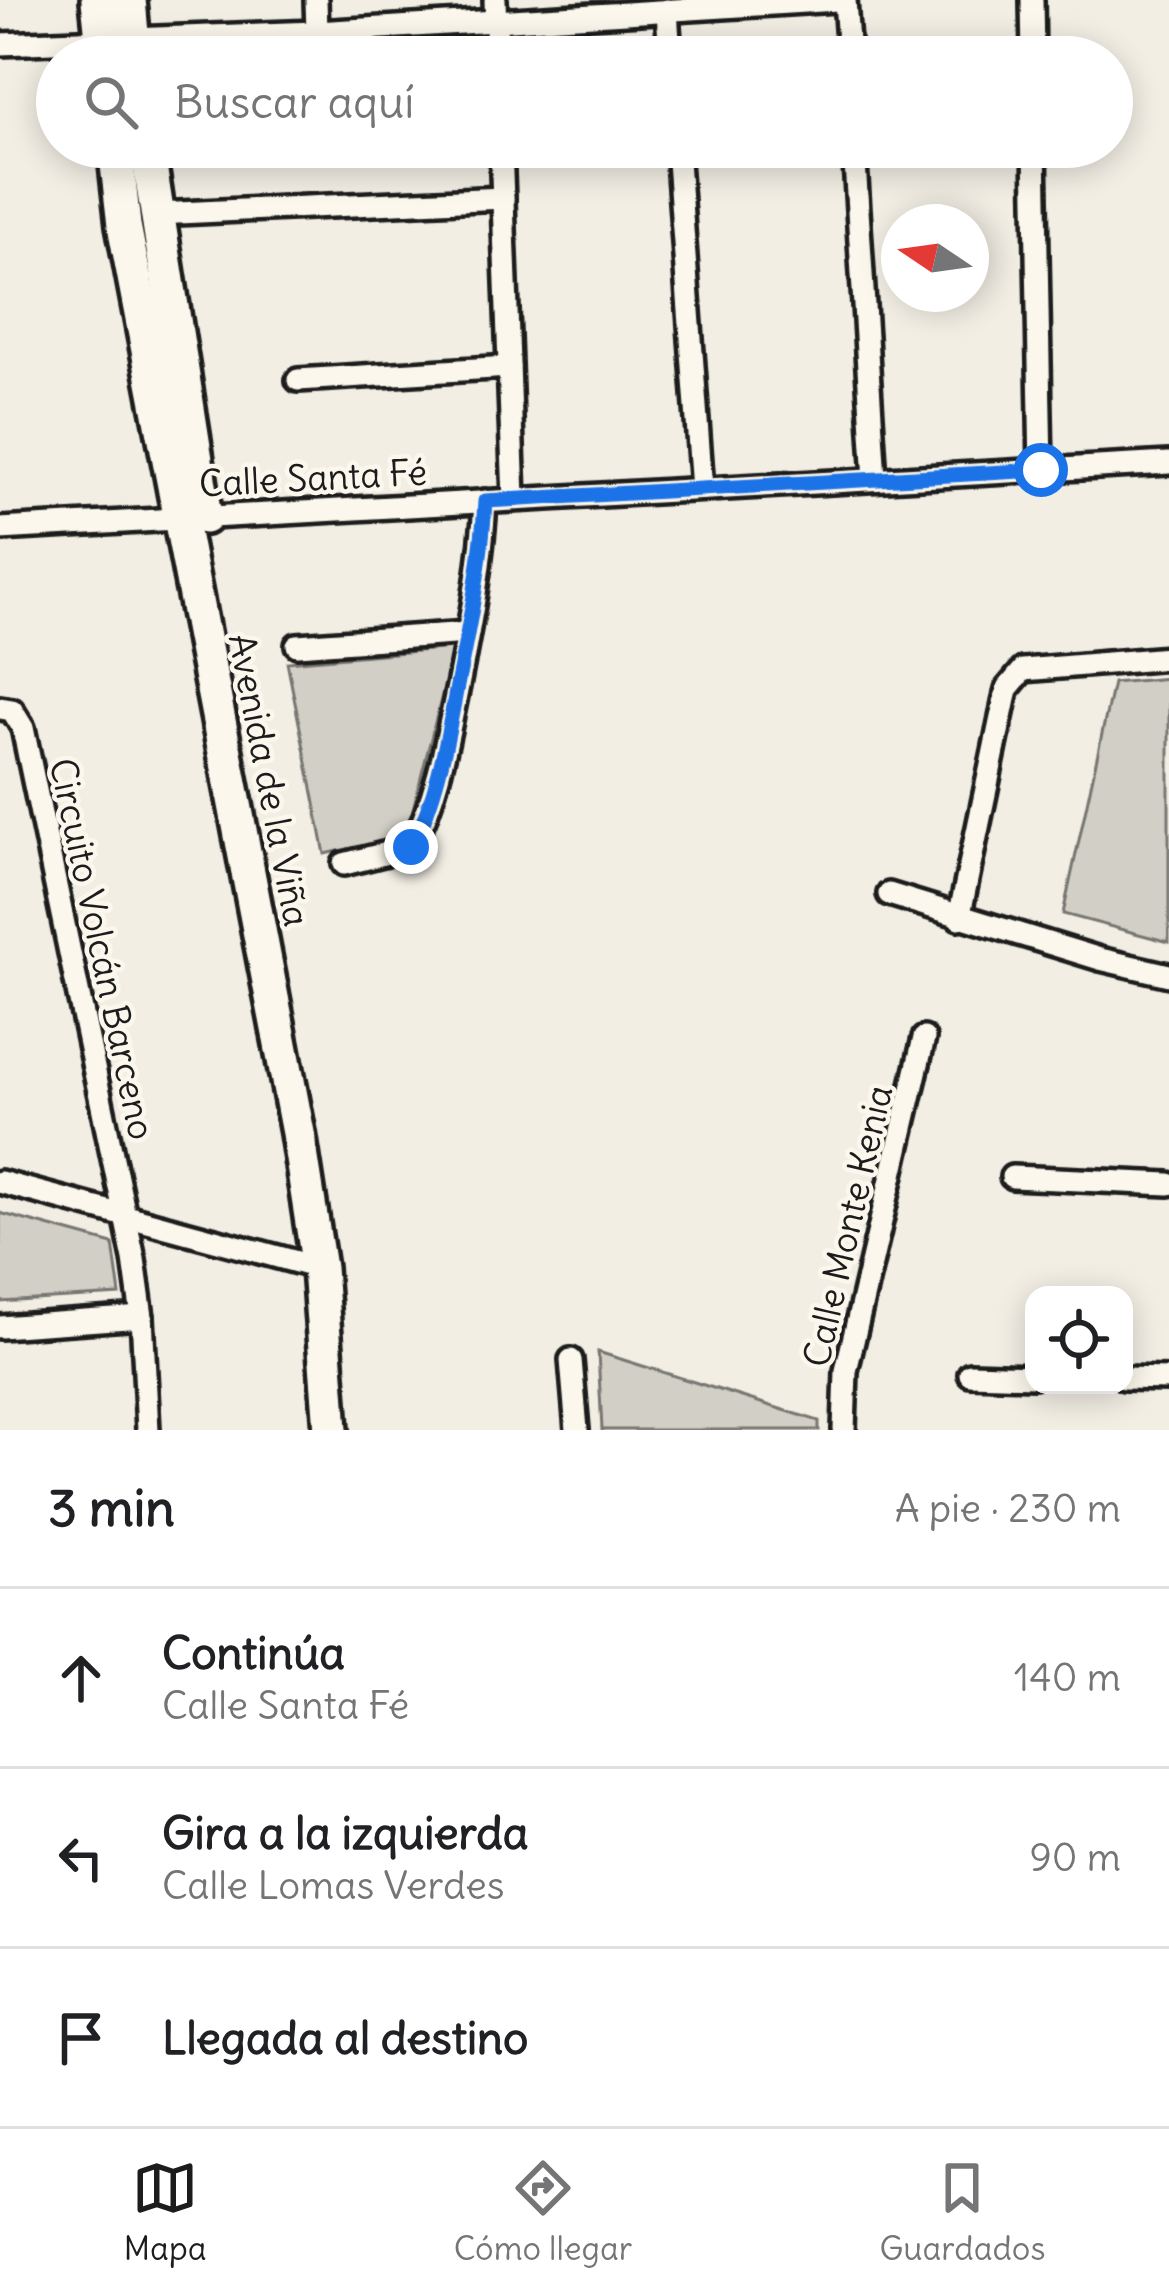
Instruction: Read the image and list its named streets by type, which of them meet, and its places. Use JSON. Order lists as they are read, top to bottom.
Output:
{
  "streets": {
    "street": [
      "Calle Santa Fé",
      "Avenida de la Viña",
      "Circuito Volcán Barceno",
      "Calle Monte Kenia"
    ]
  },
  "crossings": [
    ["Calle Santa Fé", "Avenida de la Viña"]
  ],
  "north": "left",
  "page": {
    "search": "Buscar aquí",
    "heading": ["3 min", "A pie · 230 m"],
    "list": [
      ["Continúa", "Calle Santa Fé", "140 m"],
      ["Gira a la izquierda", "Calle Lomas Verdes", "90 m"],
      "Llegada al destino"
    ],
    "nav": ["Mapa", "Cómo llegar", "Guardados"]
  }
}
